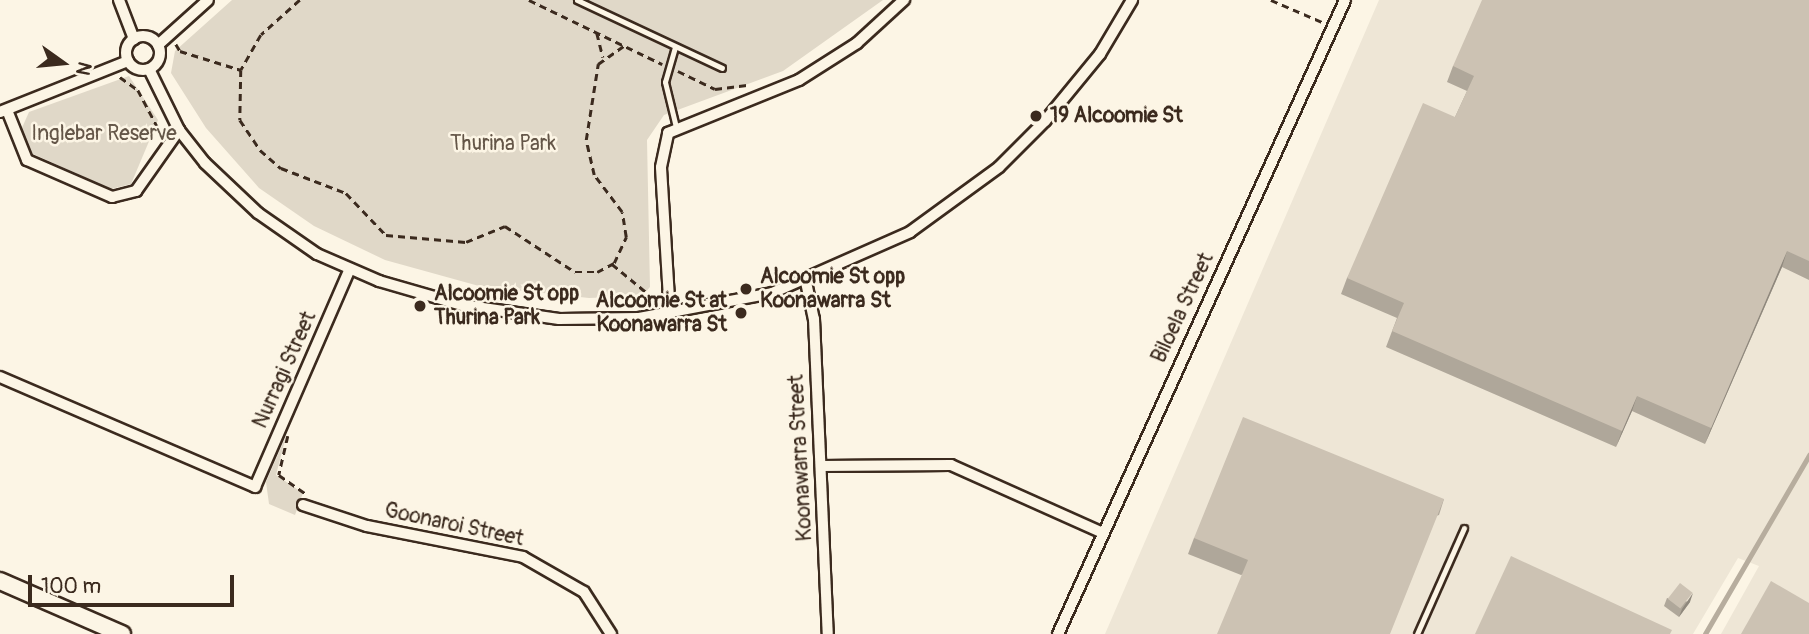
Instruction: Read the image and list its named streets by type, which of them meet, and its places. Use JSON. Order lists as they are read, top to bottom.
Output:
{
  "streets": {
    "street": [
      "Biloela Street",
      "Nurragi Street",
      "Koonawarra Street",
      "Goonaroi Street"
    ]
  },
  "parks": ["Inglebar Reserve", "Thurina Park"],
  "places": [
    "19 Alcoomie St",
    "Alcoomie St opp Koonawarra St",
    "Alcoomie St opp Thurina Park",
    "Alcoomie St at Koonawarra St"
  ],
  "scale_bar": "100 m",
  "north": "right"
}
